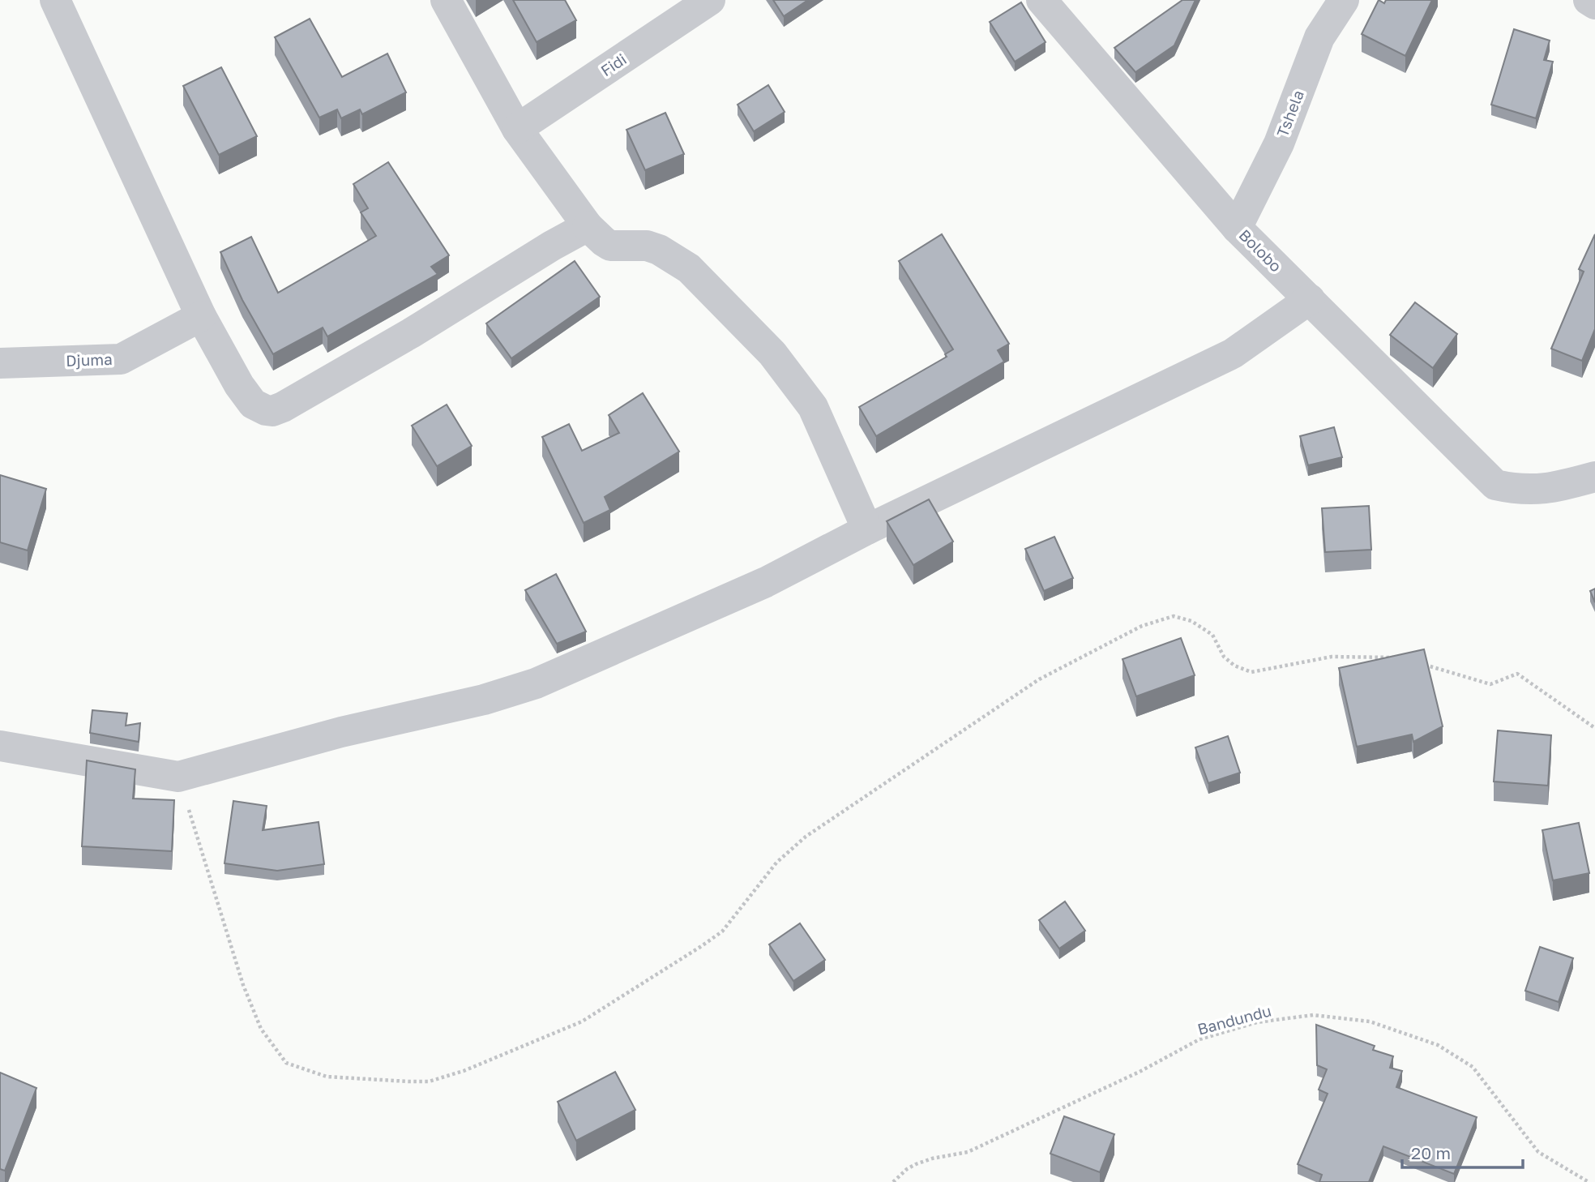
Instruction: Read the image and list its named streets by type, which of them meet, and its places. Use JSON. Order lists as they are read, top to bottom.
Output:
{
  "streets": {
    "street": [
      "Fidi",
      "Tshela",
      "Bolobo",
      "Djuma"
    ],
    "path": ["Bandundu"]
  },
  "crossings": [
    ["Tshela", "Bolobo"]
  ],
  "scale_bar": "20 m"
}
